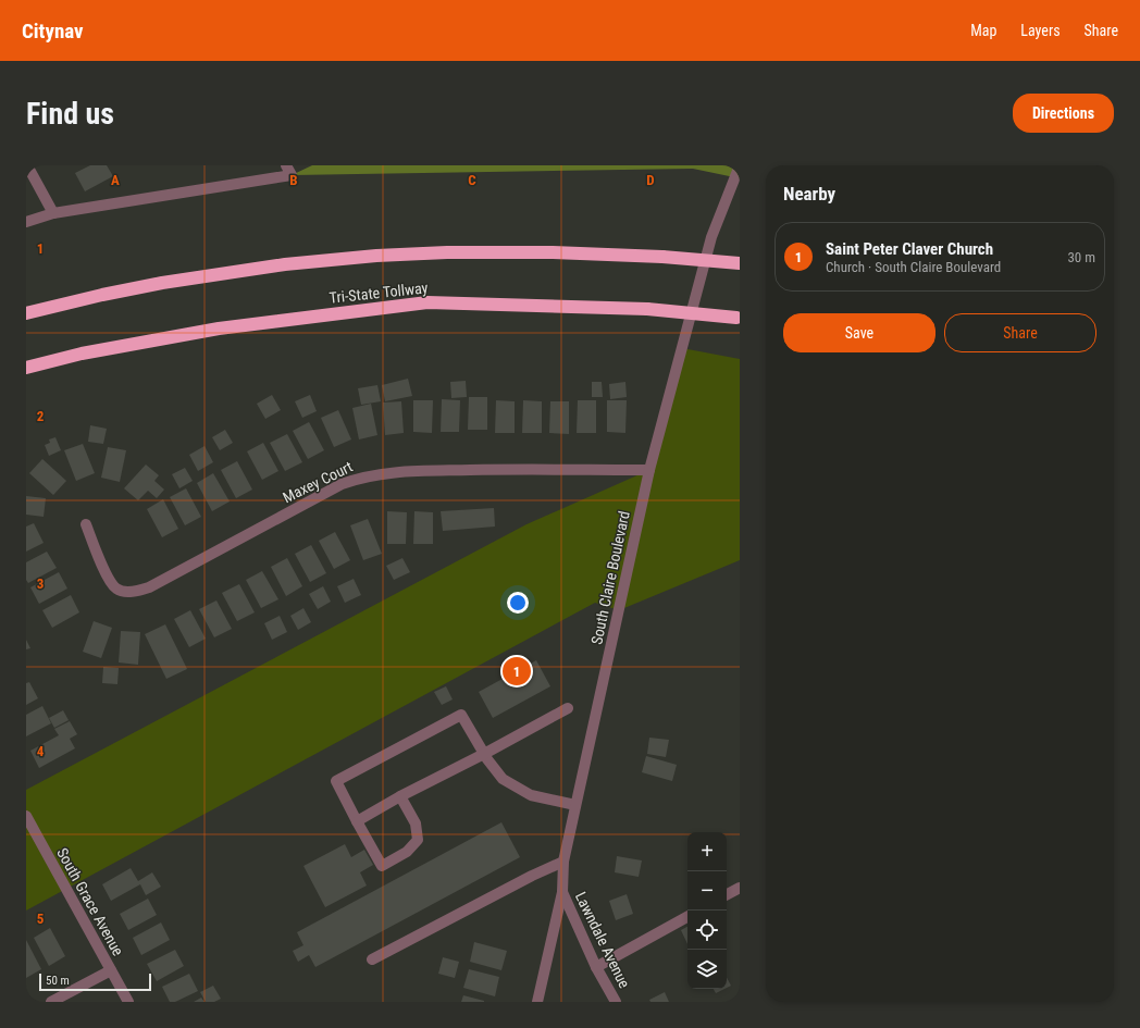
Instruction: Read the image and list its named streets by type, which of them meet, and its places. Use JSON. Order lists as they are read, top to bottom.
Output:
{
  "streets": {
    "highway": ["Tri-State Tollway"],
    "street": [
      "Maxey Court",
      "South Claire Boulevard",
      "South Grace Avenue",
      "Lawndale Avenue"
    ]
  },
  "crossings": [
    ["Maxey Court", "South Claire Boulevard"],
    ["South Claire Boulevard", "Lawndale Avenue"]
  ],
  "scale_bar": "50 m",
  "page": {
    "header": "Citynav",
    "nav": ["Map", "Layers", "Share"],
    "buttons": [
      "Directions",
      ["Save", "Share"]
    ],
    "title": "Find us",
    "heading": "Nearby",
    "list": [
      {
        "mark": "1",
        "name": "Saint Peter Claver Church",
        "note": "Church · South Claire Boulevard",
        "value": "30 m"
      }
    ],
    "pins": "1",
    "map_buttons": ["+", "−"],
    "scale": "50 m"
  },
  "grid": {
    "columns": [
      "A",
      "B",
      "C",
      "D"
    ],
    "rows": [
      "1",
      "2",
      "3",
      "4",
      "5"
    ]
  }
}
